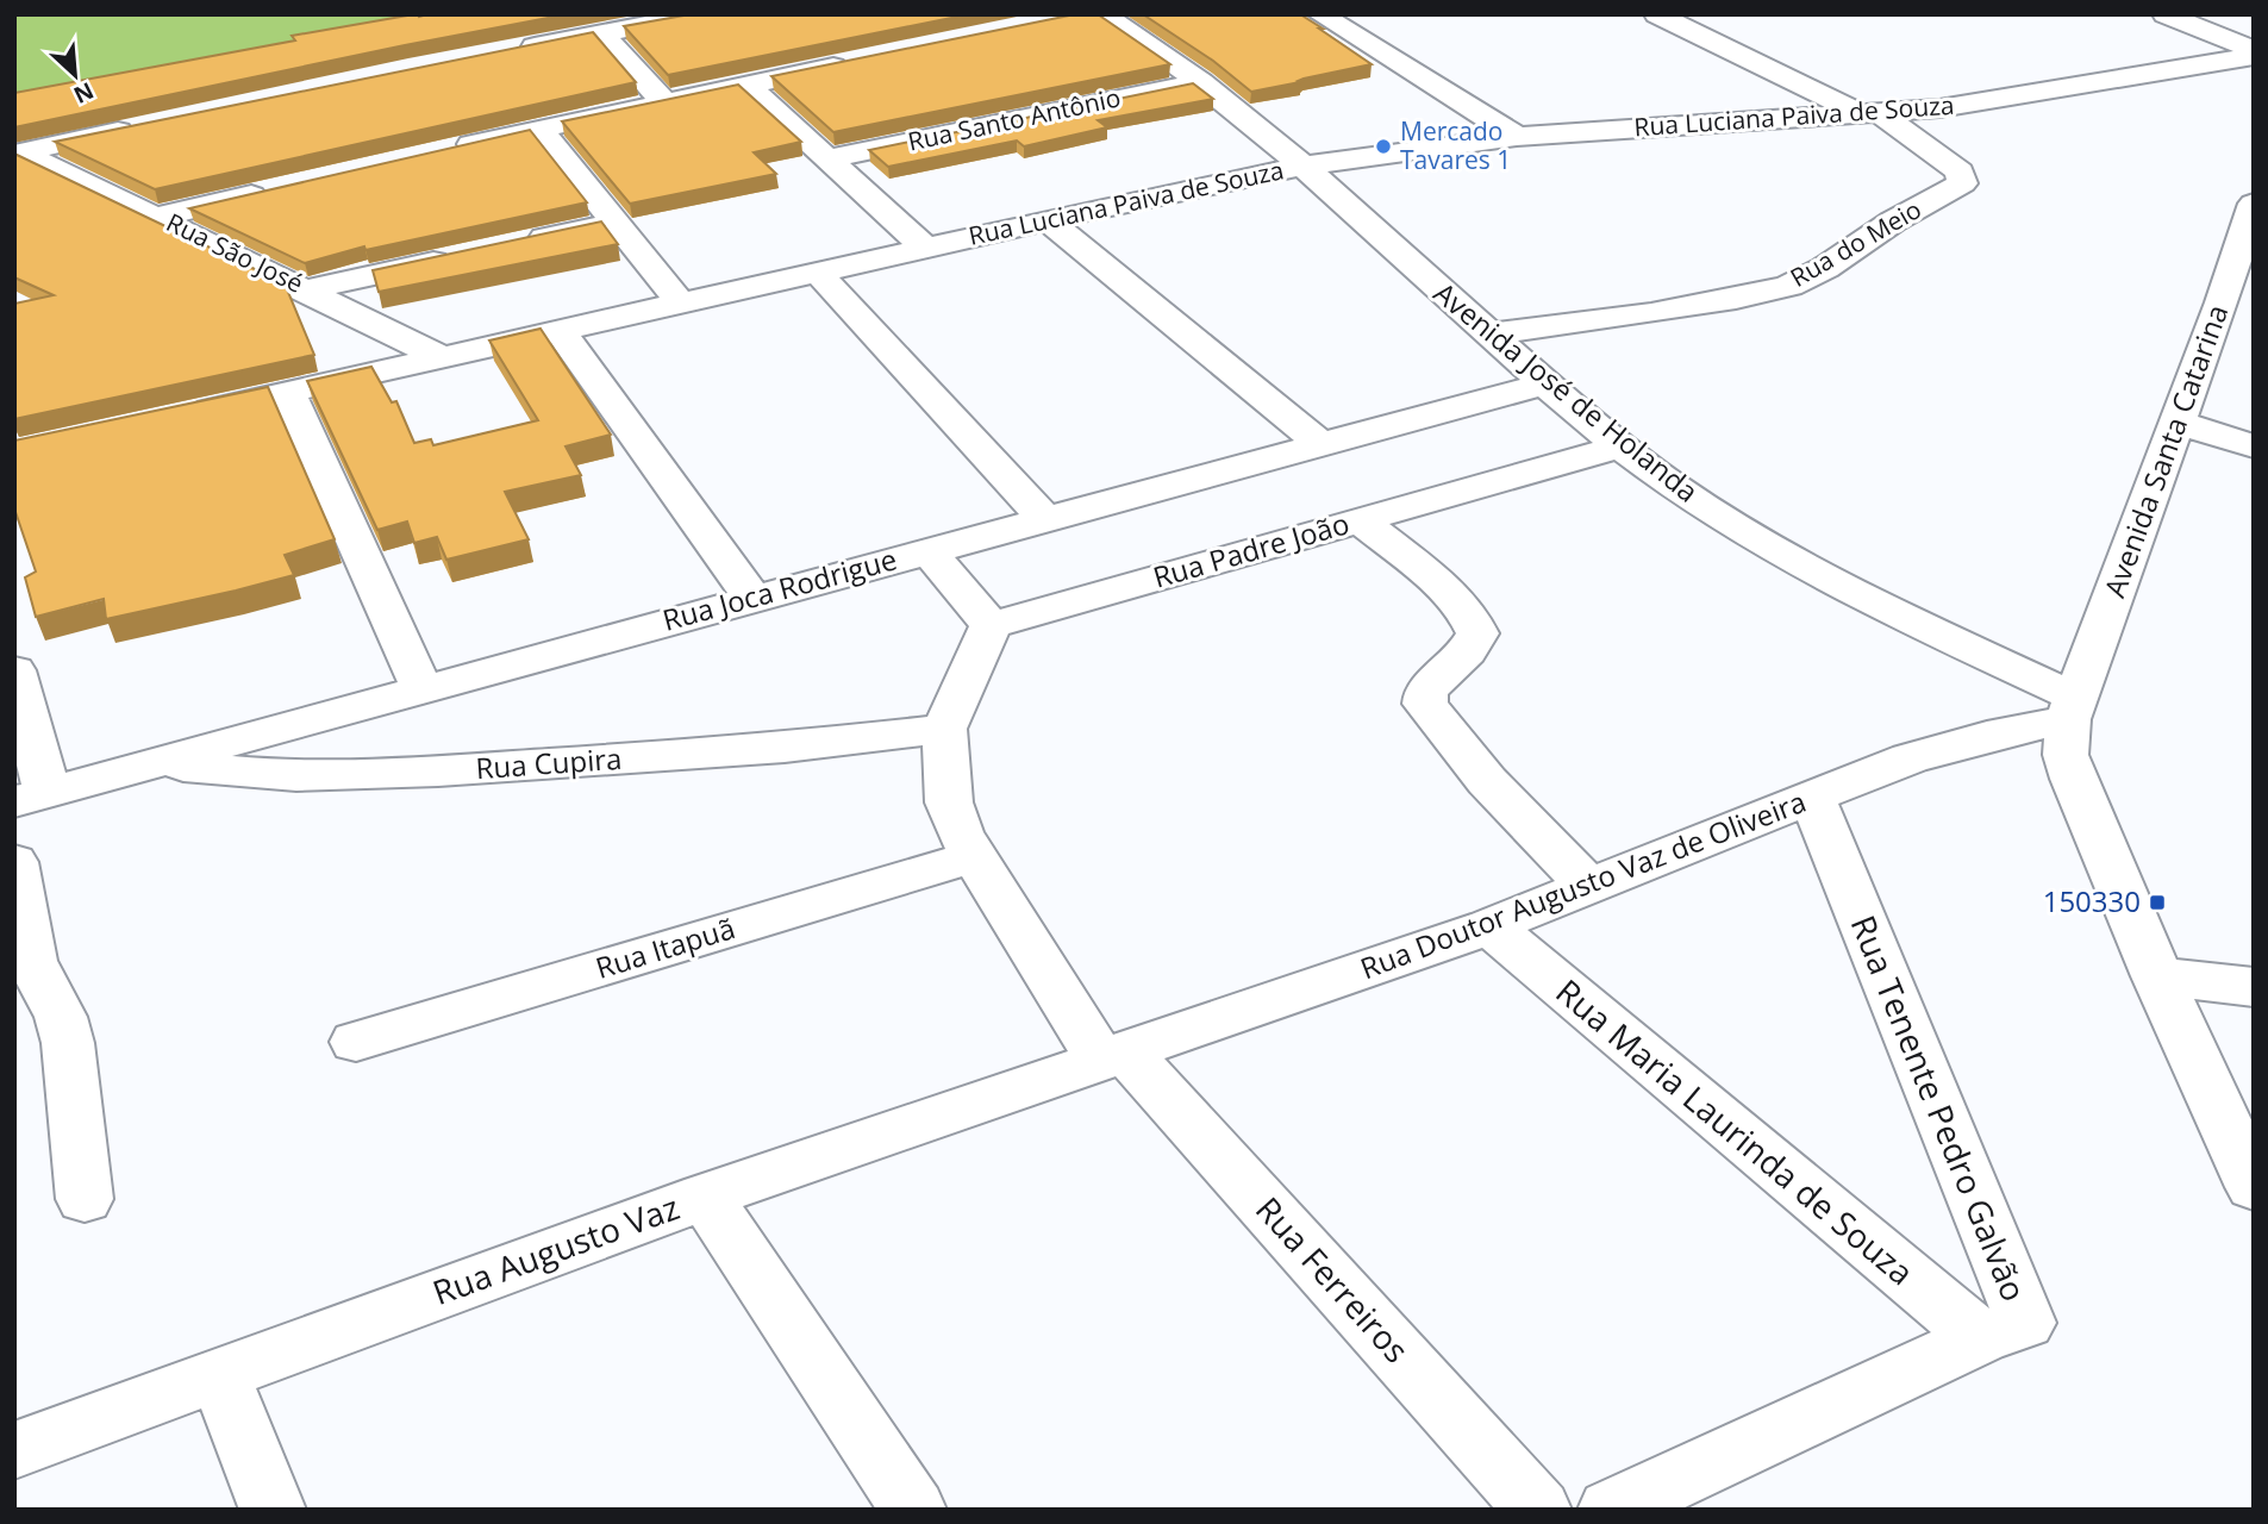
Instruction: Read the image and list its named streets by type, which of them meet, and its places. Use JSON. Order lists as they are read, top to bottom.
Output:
{
  "streets": {
    "street": [
      "Rua Luciana Paiva de Souza",
      "Rua Santo Antônio",
      "Rua do Meio",
      "Rua São José",
      "Avenida José de Holanda",
      "Avenida Santa Catarina",
      "Rua Padre João",
      "Rua Joca Rodrigue",
      "Rua Cupira",
      "Rua Doutor Augusto Vaz de Oliveira",
      "Rua Itapuã",
      "Rua Tenente Pedro Galvão",
      "Rua Maria Laurinda de Souza",
      "Rua Augusto Vaz",
      "Rua Ferreiros"
    ]
  },
  "crossings": [
    ["Rua Luciana Paiva de Souza", "Rua do Meio"],
    ["Rua Luciana Paiva de Souza", "Rua São José"],
    ["Rua Luciana Paiva de Souza", "Avenida José de Holanda"],
    ["Rua Santo Antônio", "Avenida José de Holanda"],
    ["Rua do Meio", "Avenida José de Holanda"],
    ["Avenida José de Holanda", "Avenida Santa Catarina"],
    ["Avenida José de Holanda", "Rua Padre João"],
    ["Avenida José de Holanda", "Rua Joca Rodrigue"],
    ["Avenida José de Holanda", "Rua Doutor Augusto Vaz de Oliveira"],
    ["Avenida Santa Catarina", "Rua Doutor Augusto Vaz de Oliveira"],
    ["Rua Joca Rodrigue", "Rua Cupira"],
    ["Rua Cupira", "Rua Ferreiros"],
    ["Rua Doutor Augusto Vaz de Oliveira", "Rua Tenente Pedro Galvão"],
    ["Rua Doutor Augusto Vaz de Oliveira", "Rua Maria Laurinda de Souza"],
    ["Rua Doutor Augusto Vaz de Oliveira", "Rua Augusto Vaz"],
    ["Rua Doutor Augusto Vaz de Oliveira", "Rua Ferreiros"],
    ["Rua Itapuã", "Rua Ferreiros"],
    ["Rua Tenente Pedro Galvão", "Rua Maria Laurinda de Souza"],
    ["Rua Augusto Vaz", "Rua Ferreiros"]
  ],
  "places": {
    "other": ["Mercado Tavares 1"],
    "transit": ["150330"]
  },
  "north": "bottom right"
}
